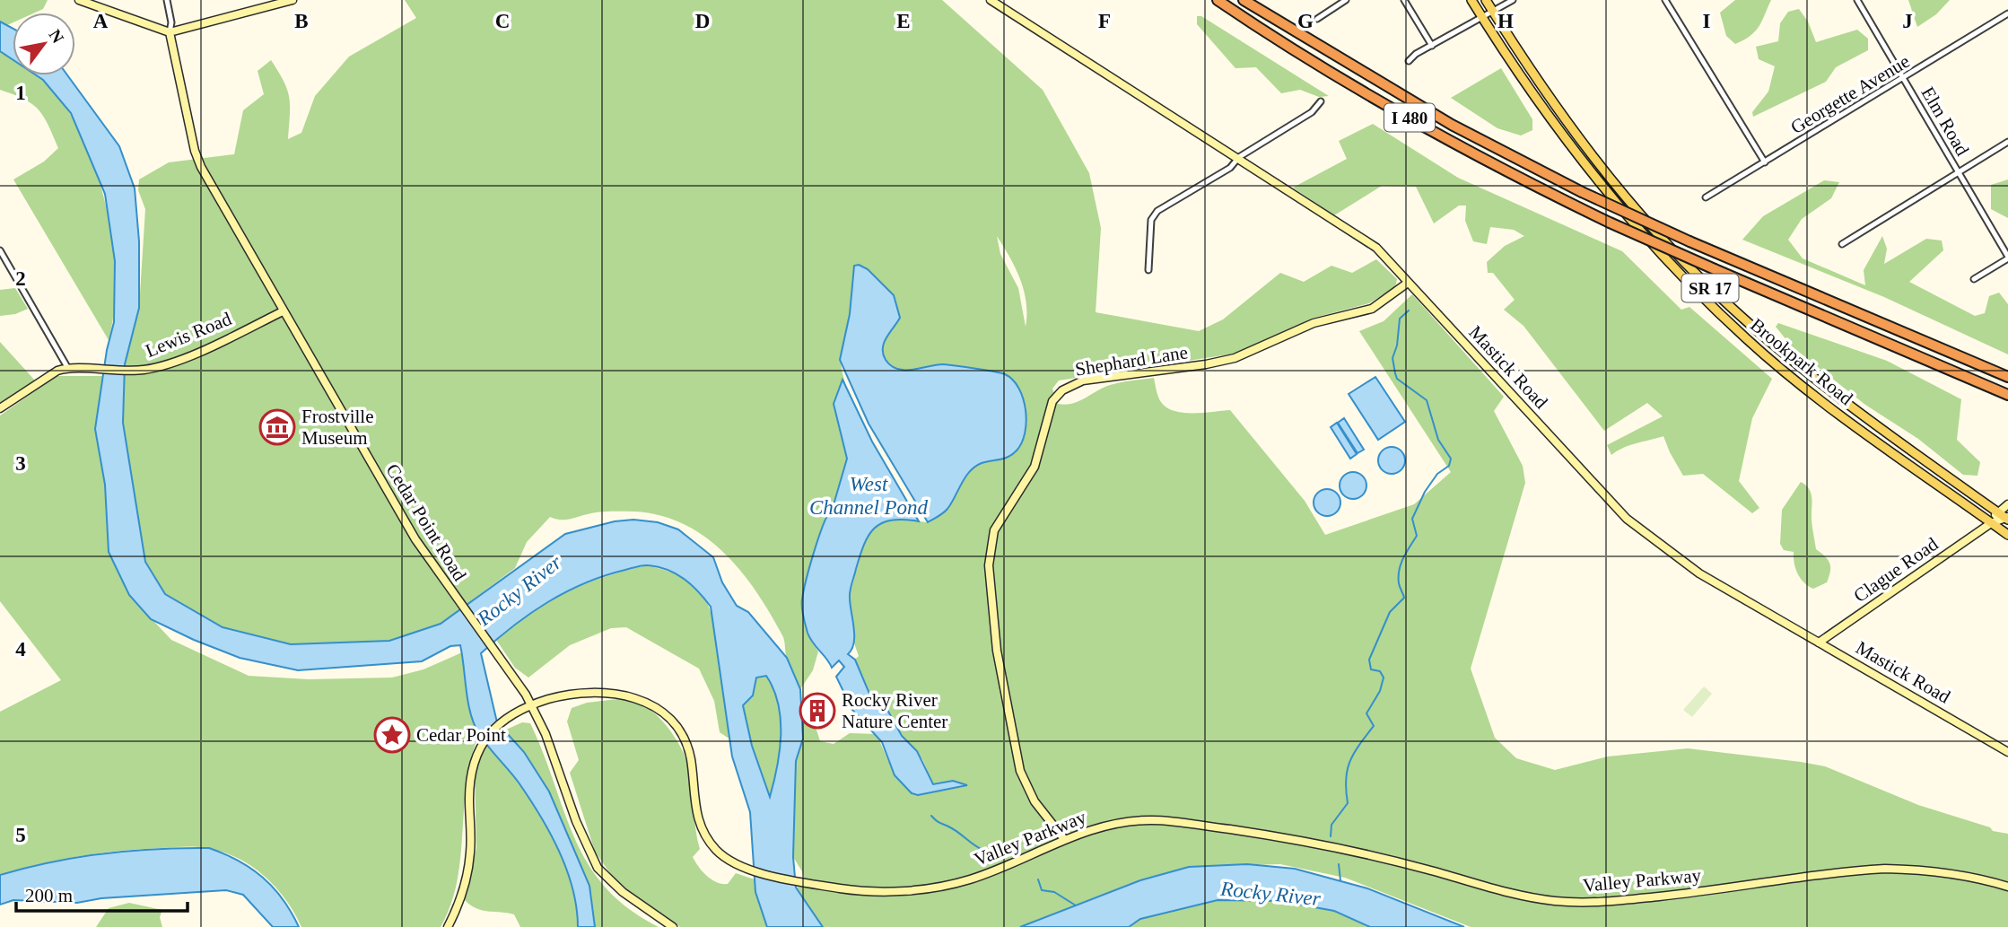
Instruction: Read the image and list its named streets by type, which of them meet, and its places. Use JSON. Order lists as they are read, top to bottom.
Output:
{
  "streets": {
    "highway": ["I 480"],
    "main road": ["SR 17", "Brookpark Road"],
    "street": [
      "Georgette Avenue",
      "Elm Road",
      "Lewis Road",
      "Shephard Lane",
      "Mastick Road",
      "Cedar Point Road",
      "Clague Road",
      "Valley Parkway"
    ]
  },
  "crossings": [
    ["Georgette Avenue", "Elm Road"],
    ["Lewis Road", "Cedar Point Road"],
    ["Shephard Lane", "Mastick Road"],
    ["Shephard Lane", "Valley Parkway"],
    ["Brookpark Road", "Clague Road"],
    ["Mastick Road", "Clague Road"],
    ["Cedar Point Road", "Valley Parkway"]
  ],
  "water": ["West Channel Pond", "Rocky River"],
  "places": {
    "museum": ["Frostville Museum"],
    "building": ["Rocky River Nature Center"],
    "place": ["Cedar Point"]
  },
  "scale_bar": "200 m",
  "north": "top right",
  "grid": {
    "columns": [
      "A",
      "B",
      "C",
      "D",
      "E",
      "F",
      "G",
      "H",
      "I",
      "J"
    ],
    "rows": [
      "1",
      "2",
      "3",
      "4",
      "5"
    ]
  }
}
